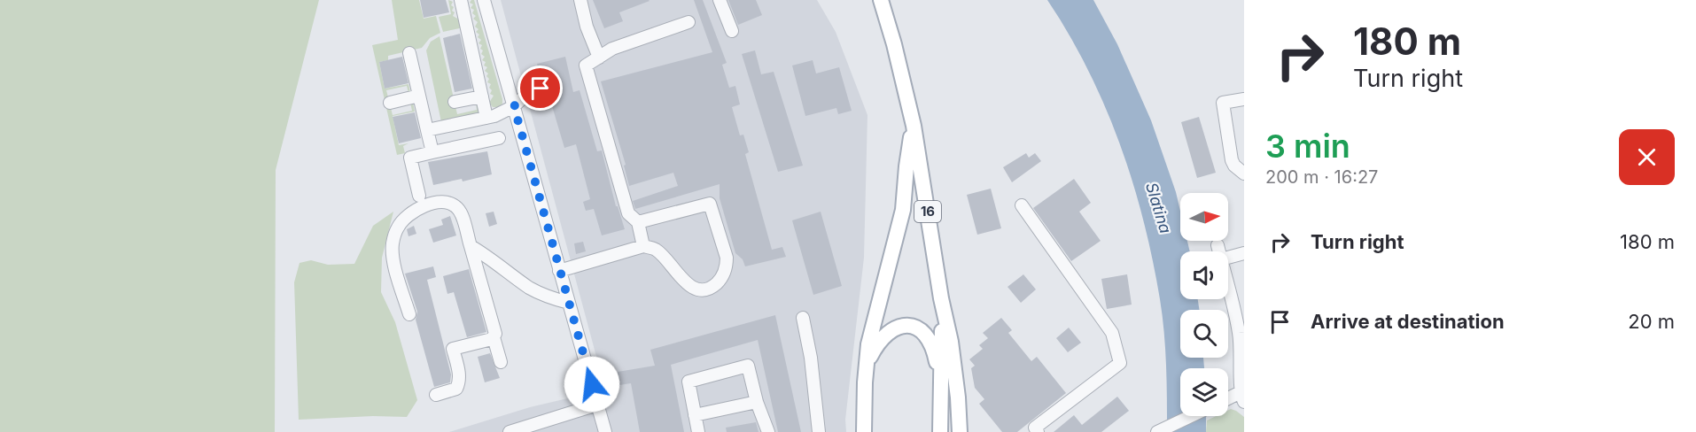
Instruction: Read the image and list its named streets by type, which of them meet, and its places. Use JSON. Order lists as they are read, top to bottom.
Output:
{
  "streets": {
    "main road": ["16"]
  },
  "water": ["Slatina"],
  "north": "right",
  "page": {
    "turn": ["180 m", "Turn right"],
    "heading": ["3 min", "200 m · 16:27"],
    "list": [
      {
        "name": "Turn right",
        "value": "180 m"
      },
      {
        "name": "Arrive at destination",
        "value": "20 m"
      }
    ]
  }
}
